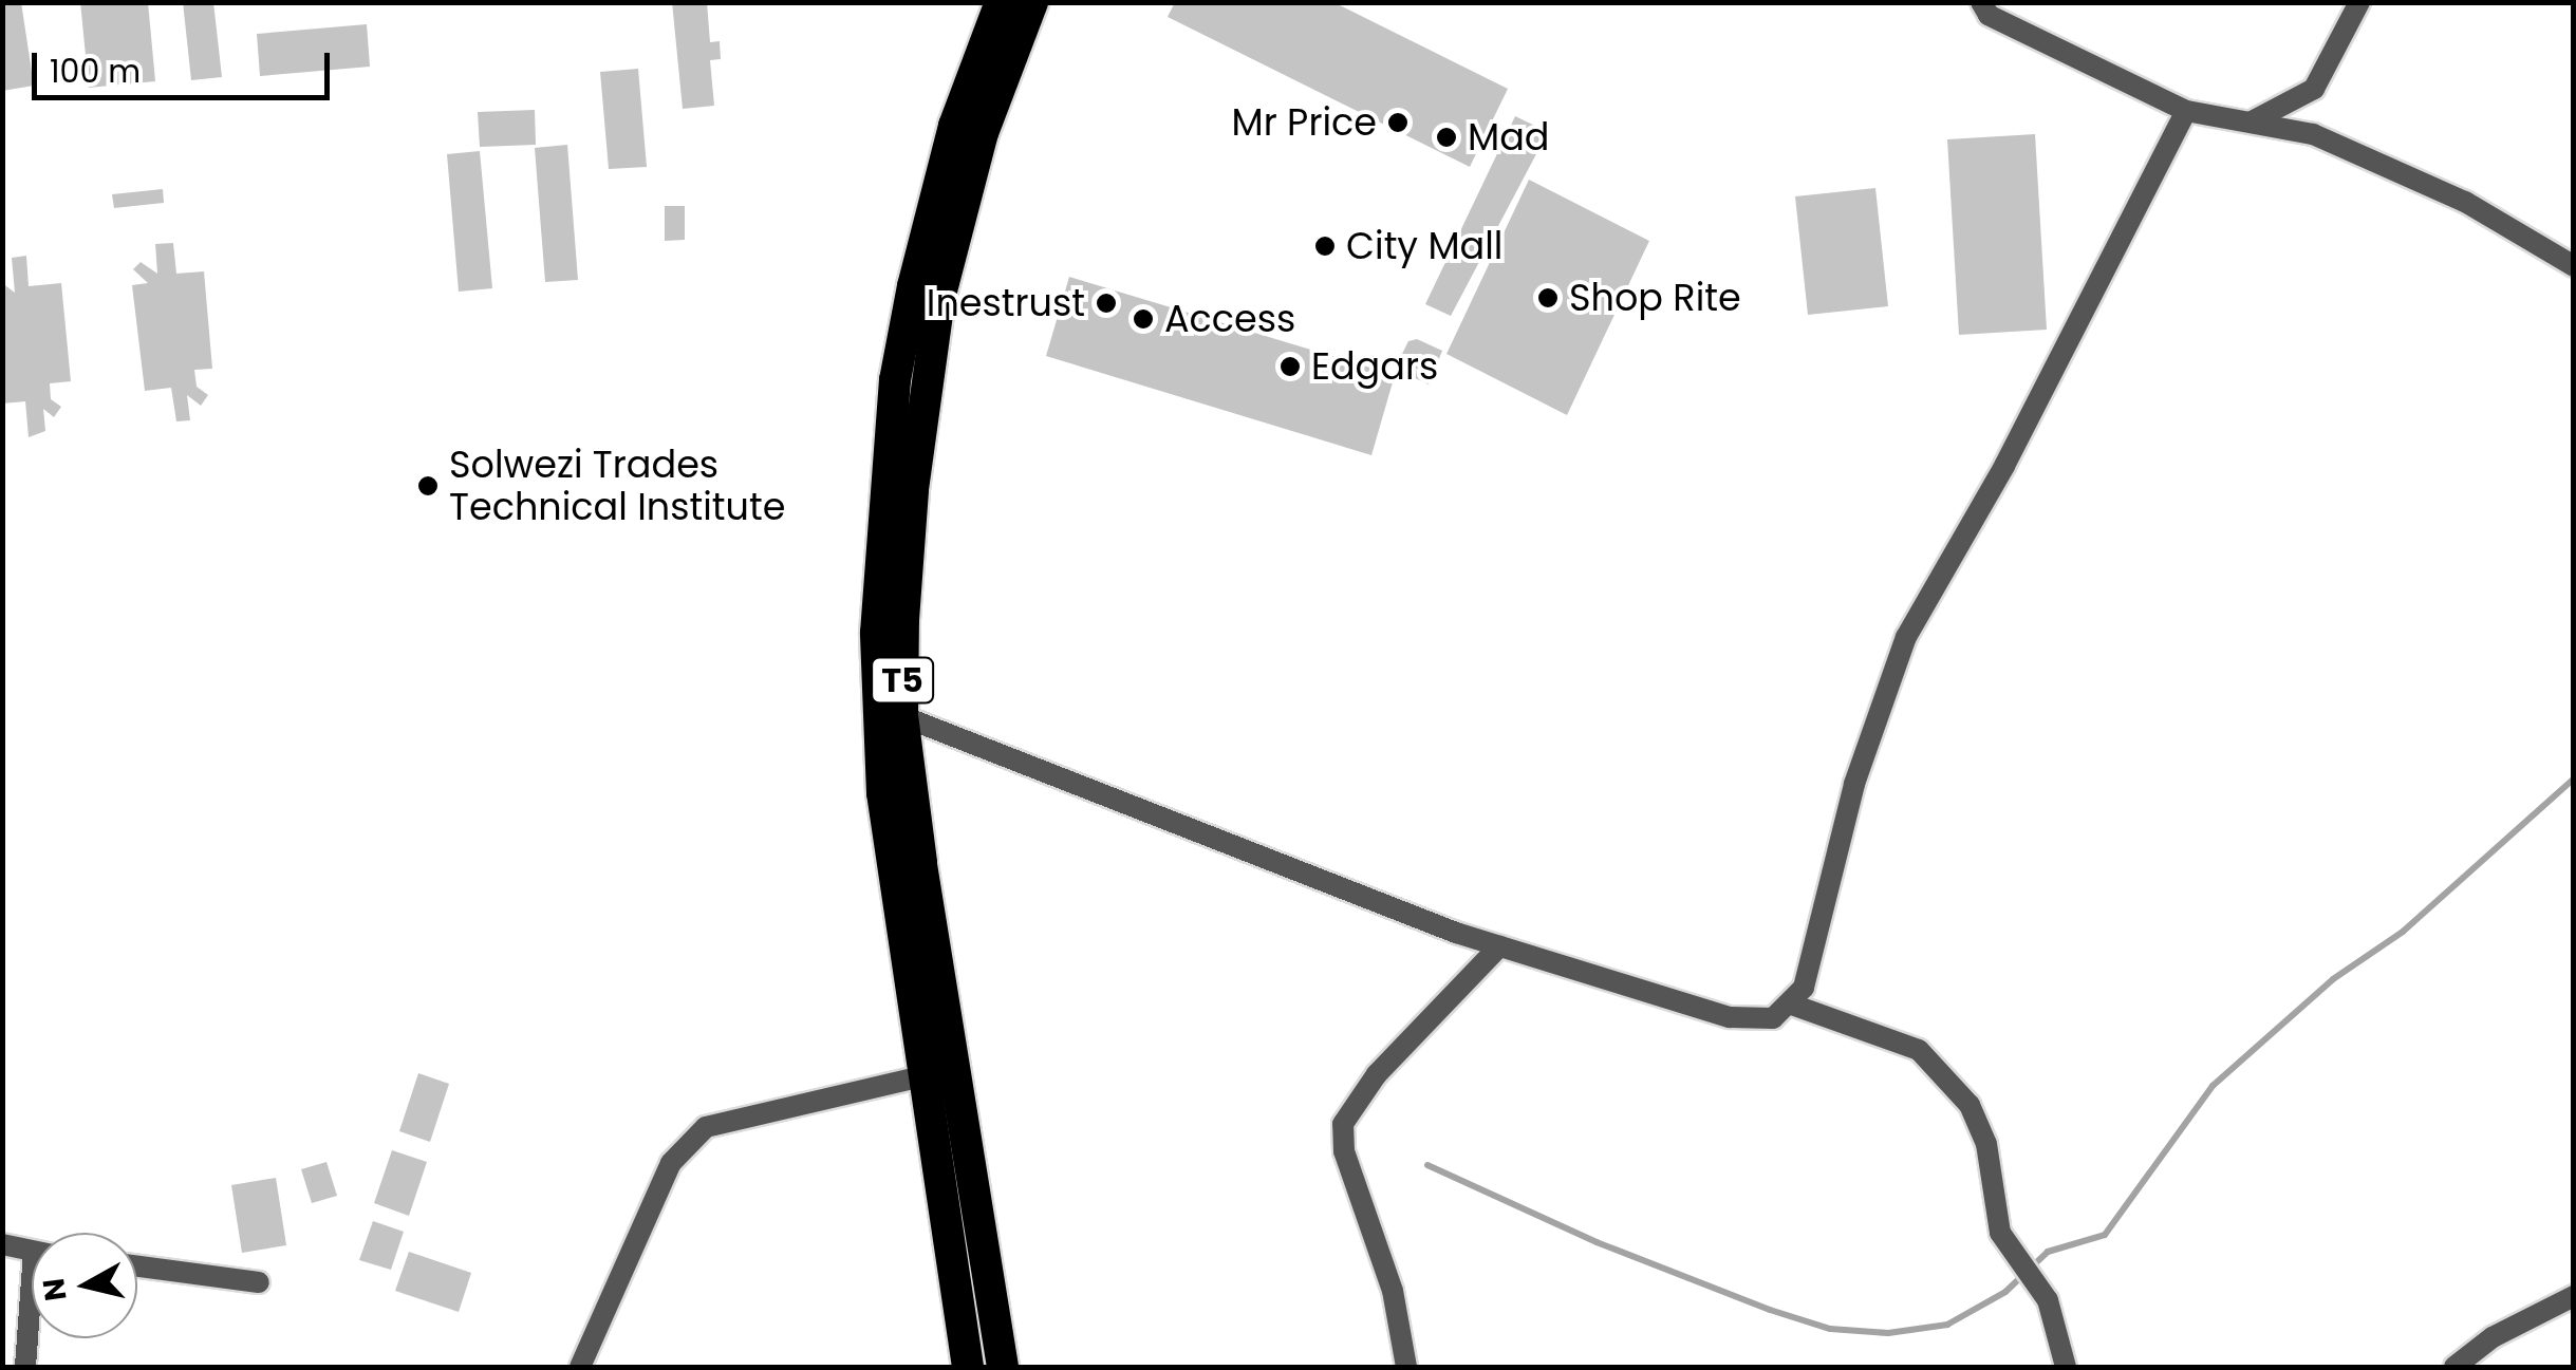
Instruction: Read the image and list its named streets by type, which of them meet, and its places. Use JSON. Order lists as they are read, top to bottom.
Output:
{
  "streets": {
    "highway": ["T5"]
  },
  "places": [
    "Mr Price",
    "Mad",
    "City Mall",
    "Shop Rite",
    "Inestrust",
    "Access",
    "Edgars",
    "Solwezi Trades Technical Institute"
  ],
  "scale_bar": "100 m",
  "north": "left"
}
